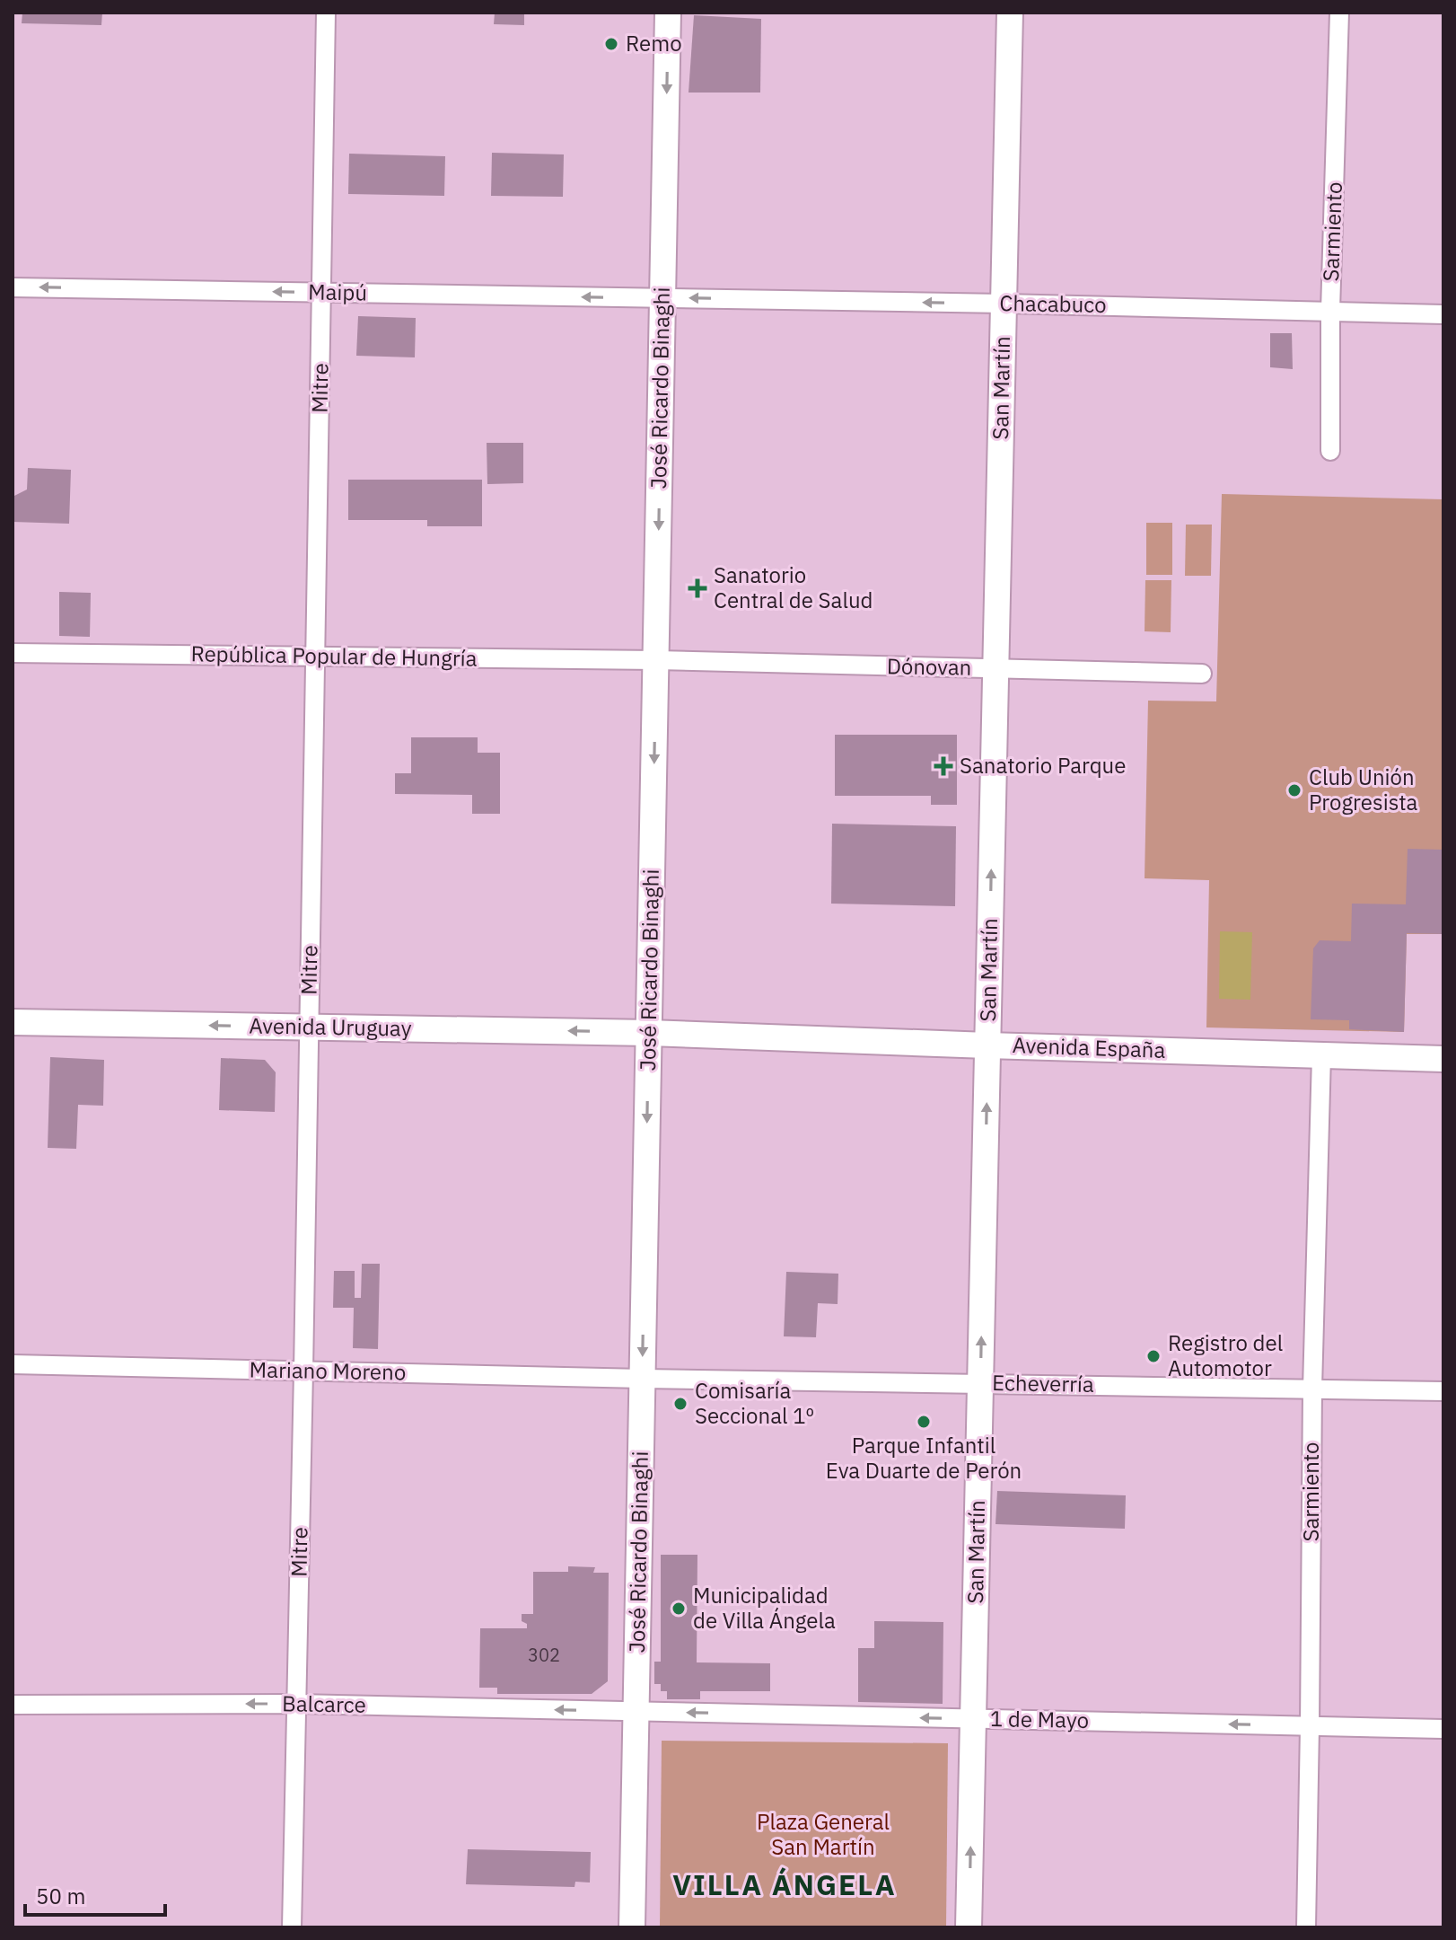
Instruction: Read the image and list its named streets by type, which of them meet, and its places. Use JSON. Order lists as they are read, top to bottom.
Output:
{
  "streets": {
    "street": [
      "Sarmiento",
      "Maipú",
      "Chacabuco",
      "Mitre",
      "José Ricardo Binaghi",
      "San Martín",
      "República Popular de Hungría",
      "Dónovan",
      "Avenida Uruguay",
      "Avenida España",
      "Mariano Moreno",
      "Echeverría",
      "Balcarce",
      "1 de Mayo"
    ]
  },
  "crossings": [
    ["Sarmiento", "Chacabuco"],
    ["Sarmiento", "Avenida España"],
    ["Sarmiento", "Echeverría"],
    ["Sarmiento", "1 de Mayo"],
    ["Maipú", "Chacabuco"],
    ["Maipú", "Mitre"],
    ["Maipú", "José Ricardo Binaghi"],
    ["Chacabuco", "José Ricardo Binaghi"],
    ["Chacabuco", "San Martín"],
    ["Mitre", "República Popular de Hungría"],
    ["Mitre", "Avenida Uruguay"],
    ["Mitre", "Mariano Moreno"],
    ["Mitre", "Balcarce"],
    ["José Ricardo Binaghi", "República Popular de Hungría"],
    ["José Ricardo Binaghi", "Dónovan"],
    ["José Ricardo Binaghi", "Avenida Uruguay"],
    ["José Ricardo Binaghi", "Avenida España"],
    ["José Ricardo Binaghi", "Mariano Moreno"],
    ["José Ricardo Binaghi", "Echeverría"],
    ["José Ricardo Binaghi", "Balcarce"],
    ["José Ricardo Binaghi", "1 de Mayo"],
    ["San Martín", "Dónovan"],
    ["San Martín", "Avenida España"],
    ["San Martín", "Echeverría"],
    ["San Martín", "1 de Mayo"],
    ["República Popular de Hungría", "Dónovan"],
    ["Avenida Uruguay", "Avenida España"],
    ["Mariano Moreno", "Echeverría"],
    ["Balcarce", "1 de Mayo"]
  ],
  "one_way": [
    "Maipú",
    "Chacabuco",
    "José Ricardo Binaghi",
    "San Martín",
    "Avenida Uruguay",
    "Balcarce",
    "1 de Mayo"
  ],
  "districts": ["VILLA ÁNGELA"],
  "parks": ["Plaza General San Martín"],
  "places": {
    "other": [
      "Remo",
      "Club Unión Progresista",
      "Registro del Automotor",
      "Comisaría Seccional 1º",
      "Parque Infantil Eva Duarte de Perón",
      "Municipalidad de Villa Ángela"
    ],
    "health": ["Sanatorio Central de Salud", "Sanatorio Parque"]
  },
  "house_numbers": ["302"],
  "scale_bar": "50 m"
}
